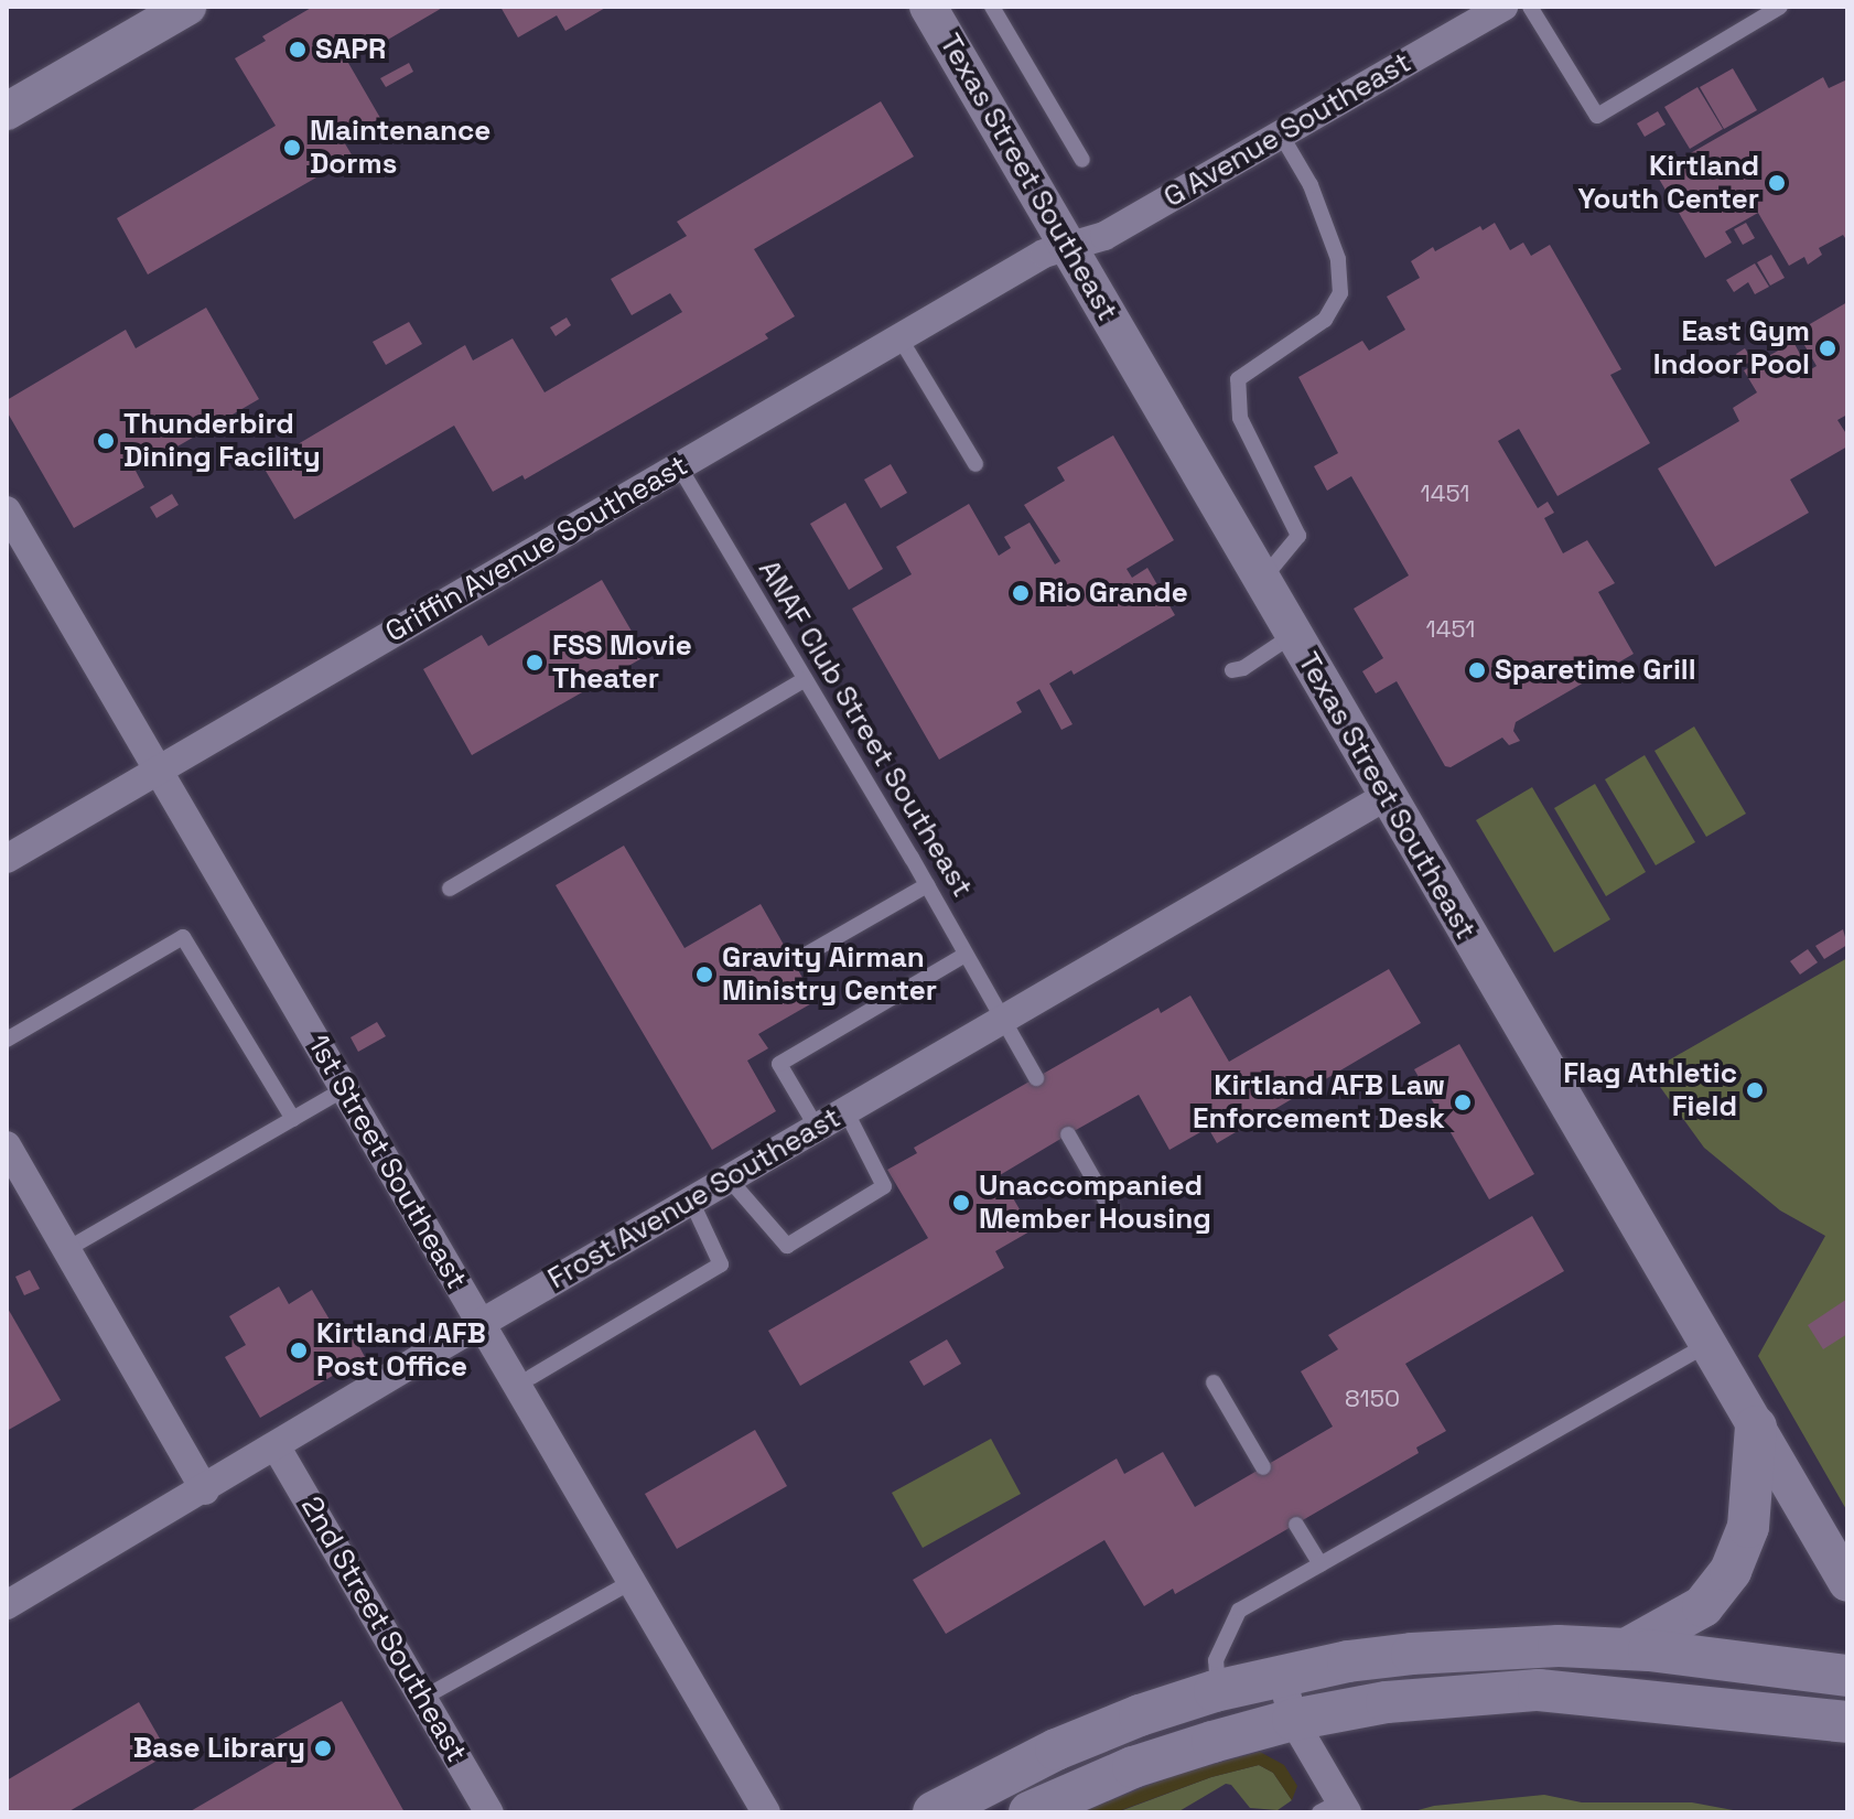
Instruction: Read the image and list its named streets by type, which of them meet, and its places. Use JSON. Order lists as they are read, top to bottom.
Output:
{
  "streets": {
    "street": [
      "G Avenue Southeast",
      "Texas Street Southeast",
      "Griffin Avenue Southeast",
      "1st Street Southeast",
      "Frost Avenue Southeast",
      "2nd Street Southeast"
    ],
    "lane": ["ANAF Club Street Southeast"]
  },
  "crossings": [
    ["G Avenue Southeast", "Texas Street Southeast"],
    ["G Avenue Southeast", "Griffin Avenue Southeast"],
    ["Texas Street Southeast", "Griffin Avenue Southeast"],
    ["Texas Street Southeast", "Frost Avenue Southeast"],
    ["Griffin Avenue Southeast", "ANAF Club Street Southeast"],
    ["Griffin Avenue Southeast", "1st Street Southeast"],
    ["ANAF Club Street Southeast", "Frost Avenue Southeast"],
    ["1st Street Southeast", "Frost Avenue Southeast"],
    ["Frost Avenue Southeast", "2nd Street Southeast"]
  ],
  "places": [
    "SAPR",
    "Maintenance Dorms",
    "Kirtland Youth Center",
    "East Gym Indoor Pool",
    "Thunderbird Dining Facility",
    "Rio Grande",
    "FSS Movie Theater",
    "Sparetime Grill",
    "Gravity Airman Ministry Center",
    "Flag Athletic Field",
    "Kirtland AFB Law Enforcement Desk",
    "Unaccompanied Member Housing",
    "Kirtland AFB Post Office",
    "Base Library"
  ],
  "house_numbers": ["1451", "1451", "8150"]
}
